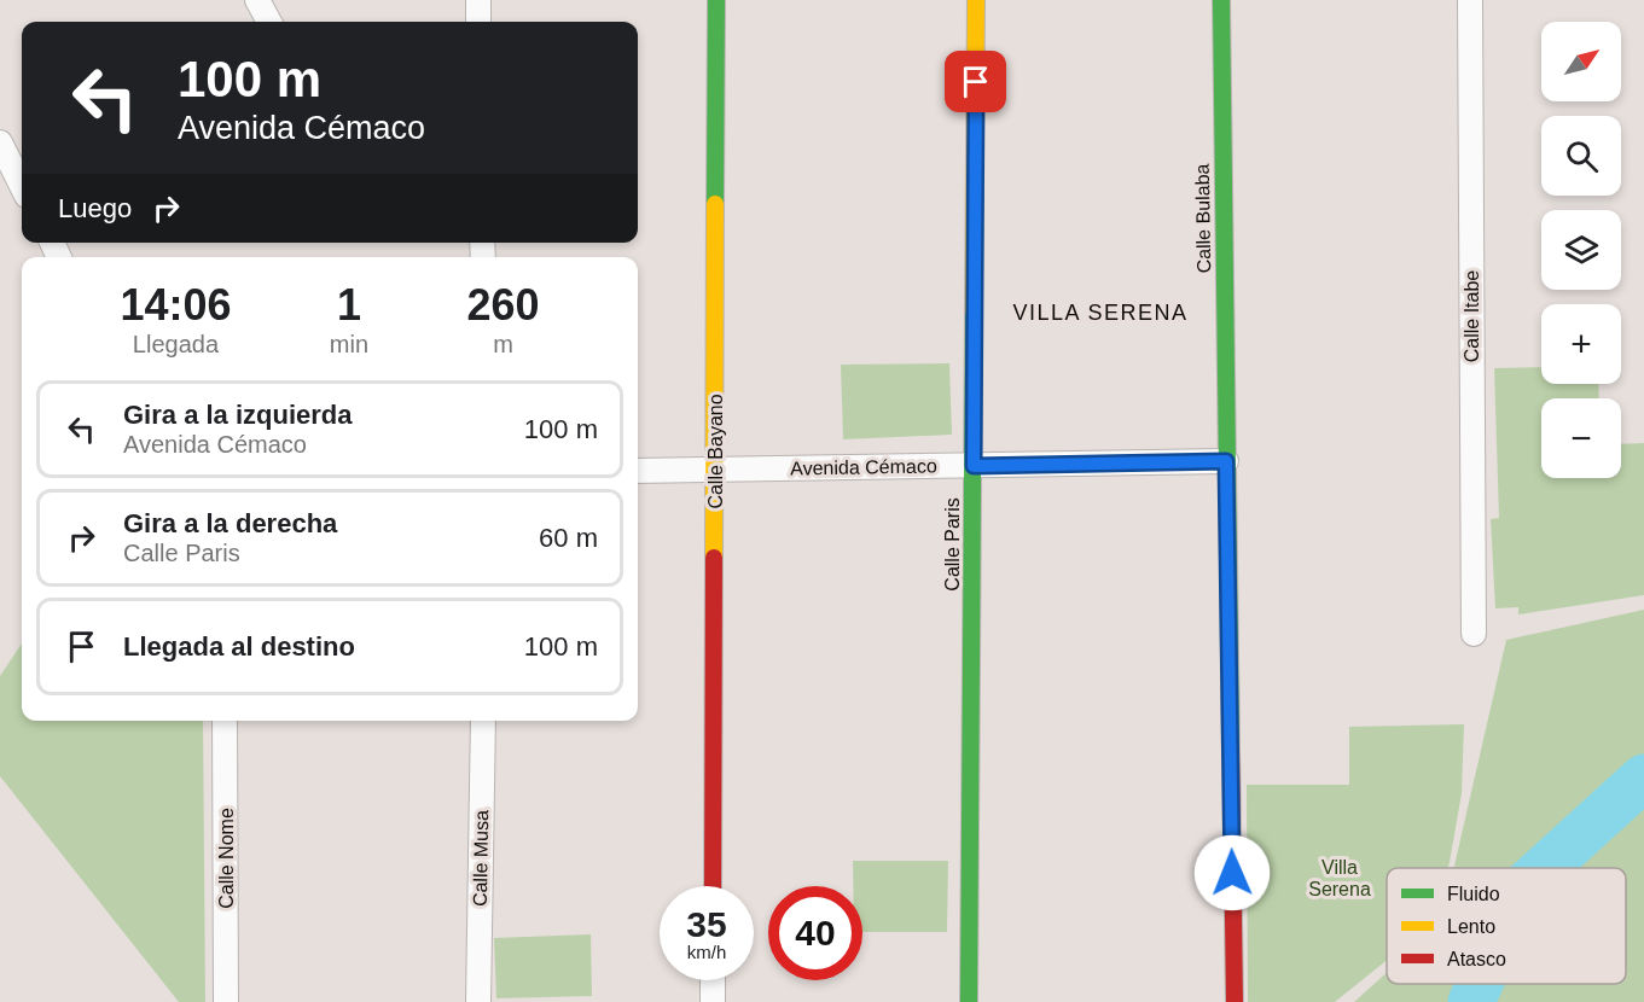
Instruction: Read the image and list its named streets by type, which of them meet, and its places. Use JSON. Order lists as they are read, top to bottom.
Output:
{
  "streets": {
    "street": [
      "Calle Bulaba",
      "Calle Itabe",
      "Calle Bayano",
      "Avenida Cémaco",
      "Calle Paris",
      "Calle Nome",
      "Calle Musa"
    ]
  },
  "crossings": [
    ["Calle Bulaba", "Avenida Cémaco"],
    ["Calle Bayano", "Avenida Cémaco"],
    ["Avenida Cémaco", "Calle Paris"]
  ],
  "districts": ["VILLA SERENA"],
  "parks": ["Villa Serena"],
  "legend": ["Fluido", "Lento", "Atasco"],
  "north": "top right",
  "page": {
    "map_buttons": ["+", "−"],
    "turn": ["100 m", "Avenida Cémaco"],
    "then": "Luego",
    "eta": [
      "14:06",
      "Llegada",
      "1",
      "min",
      "260",
      "m"
    ],
    "list": [
      {
        "name": "Gira a la izquierda",
        "note": "Avenida Cémaco",
        "value": "100 m"
      },
      {
        "name": "Gira a la derecha",
        "note": "Calle Paris",
        "value": "60 m"
      },
      {
        "name": "Llegada al destino",
        "value": "100 m"
      }
    ],
    "speed": "35 km/h",
    "limit": "40"
  }
}
